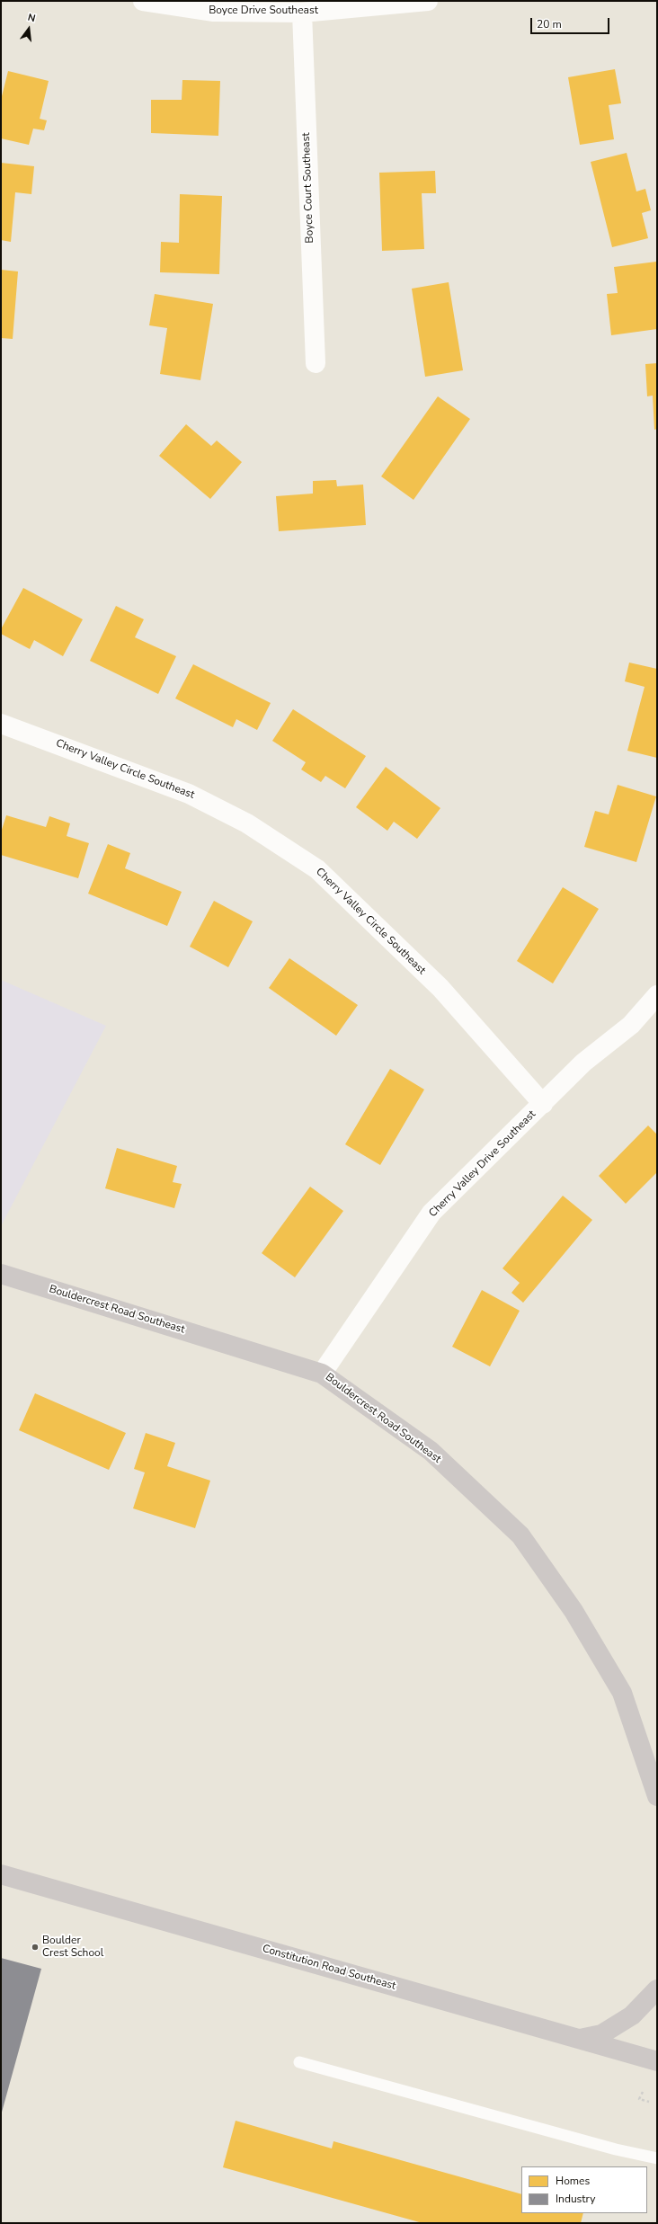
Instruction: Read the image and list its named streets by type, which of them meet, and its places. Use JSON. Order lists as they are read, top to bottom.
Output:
{
  "streets": {
    "street": [
      "Boyce Drive Southeast",
      "Boyce Court Southeast",
      "Cherry Valley Circle Southeast",
      "Cherry Valley Drive Southeast",
      "Bouldercrest Road Southeast",
      "Constitution Road Southeast"
    ]
  },
  "crossings": [
    ["Boyce Drive Southeast", "Boyce Court Southeast"],
    ["Cherry Valley Circle Southeast", "Cherry Valley Drive Southeast"],
    ["Cherry Valley Drive Southeast", "Bouldercrest Road Southeast"]
  ],
  "places": ["Boulder Crest School"],
  "legend": ["Homes", "Industry"],
  "scale_bar": "20 m",
  "north": "top"
}
